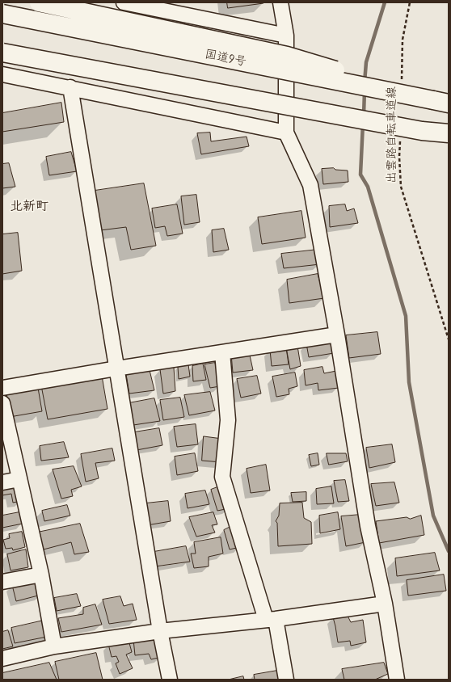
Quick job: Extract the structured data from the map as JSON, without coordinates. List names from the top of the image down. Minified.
{"streets":{"highway":["国道9号"],"path":["出雲路自転車道線"]},"districts":["北新町"]}
